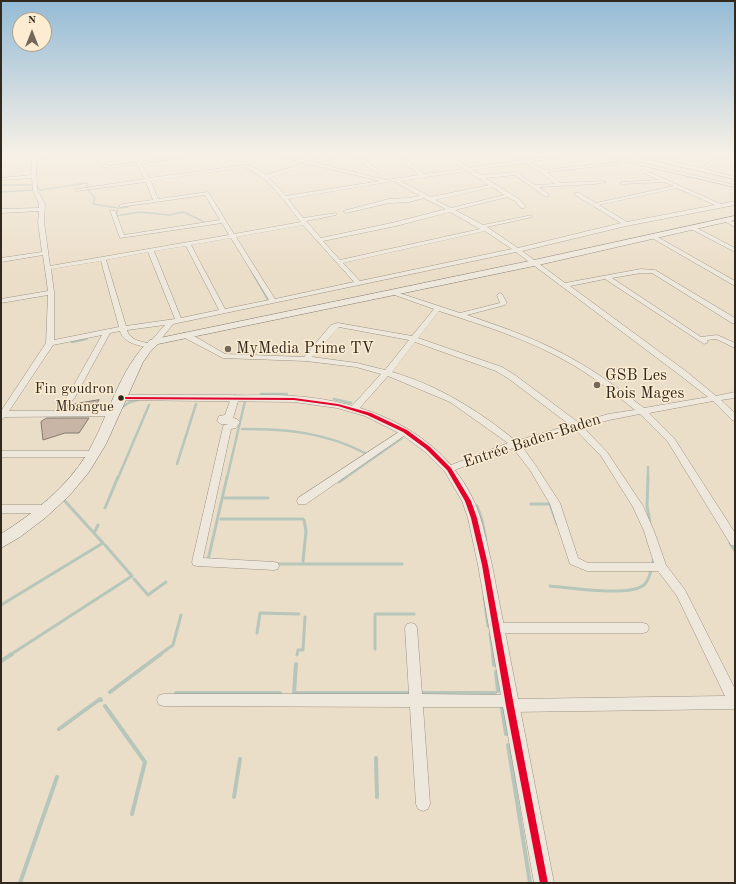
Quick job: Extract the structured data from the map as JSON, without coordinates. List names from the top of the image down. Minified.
{"streets":{"street":["Entrée Baden-Baden"]},"places":["MyMedia Prime TV","GSB Les Rois Mages","Fin goudron Mbangue"],"north":"top"}
